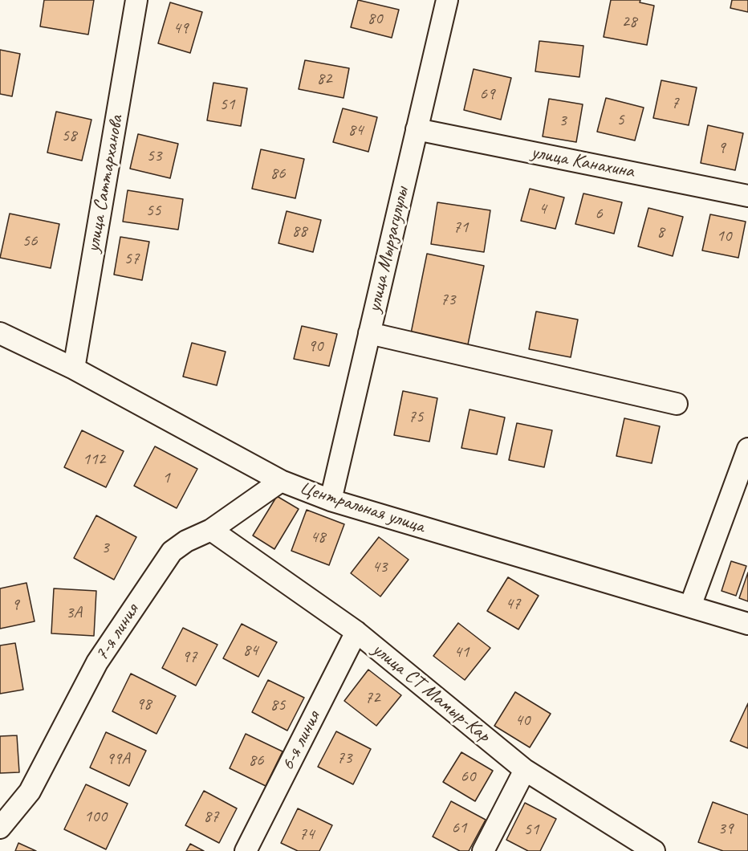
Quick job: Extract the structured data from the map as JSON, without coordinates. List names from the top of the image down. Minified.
{"streets":{"street":["улица Канахина","улица Саттарханова","улица Мырзагулулы","Центральная улица","7-я линия","улица СТ Мамыр-Кар","6-я линия"]},"crossings":[["улица Канахина","улица Мырзагулулы"],["улица Саттарханова","Центральная улица"],["улица Мырзагулулы","Центральная улица"],["Центральная улица","7-я линия"],["7-я линия","улица СТ Мамыр-Кар"],["улица СТ Мамыр-Кар","6-я линия"]],"house_numbers":["80","28","49","82","69","7","51","5","3","84","58","9","53","86","4","55","6","71","88","8","10","56","57","73","90","75","112","1","48","3","43","47","9","3А","84","41","97","72","98","85","40","73","99А","86","60","100","87","61","39","51","74"]}
